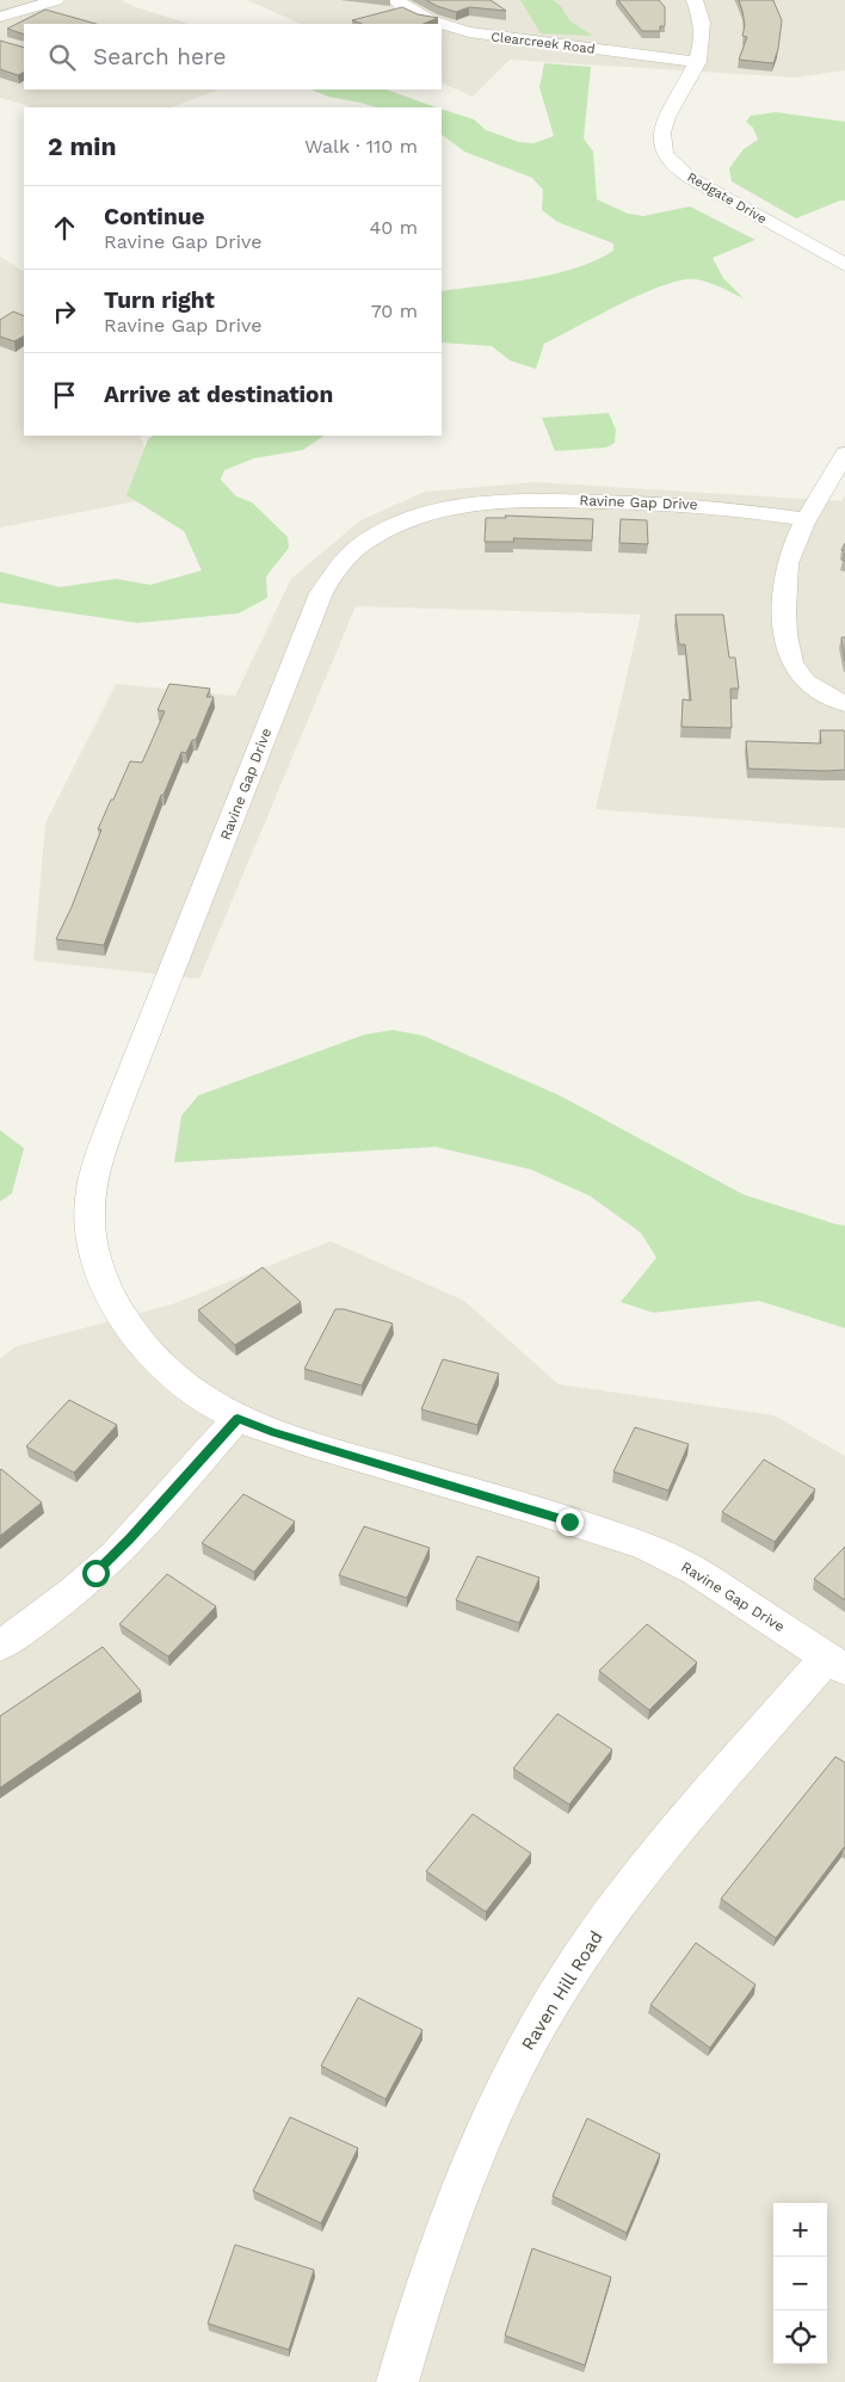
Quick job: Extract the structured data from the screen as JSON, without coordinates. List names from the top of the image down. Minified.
{"streets":{"street":["Clearcreek Road","Redgate Drive","Ravine Gap Drive","Raven Hill Road"]},"crossings":[["Clearcreek Road","Redgate Drive"],["Ravine Gap Drive","Raven Hill Road"]],"page":{"search":"Search here","heading":["2 min","Walk · 110 m"],"list":[["Continue","Ravine Gap Drive","40 m"],["Turn right","Ravine Gap Drive","70 m"],"Arrive at destination"],"map_buttons":["+","−"]}}
